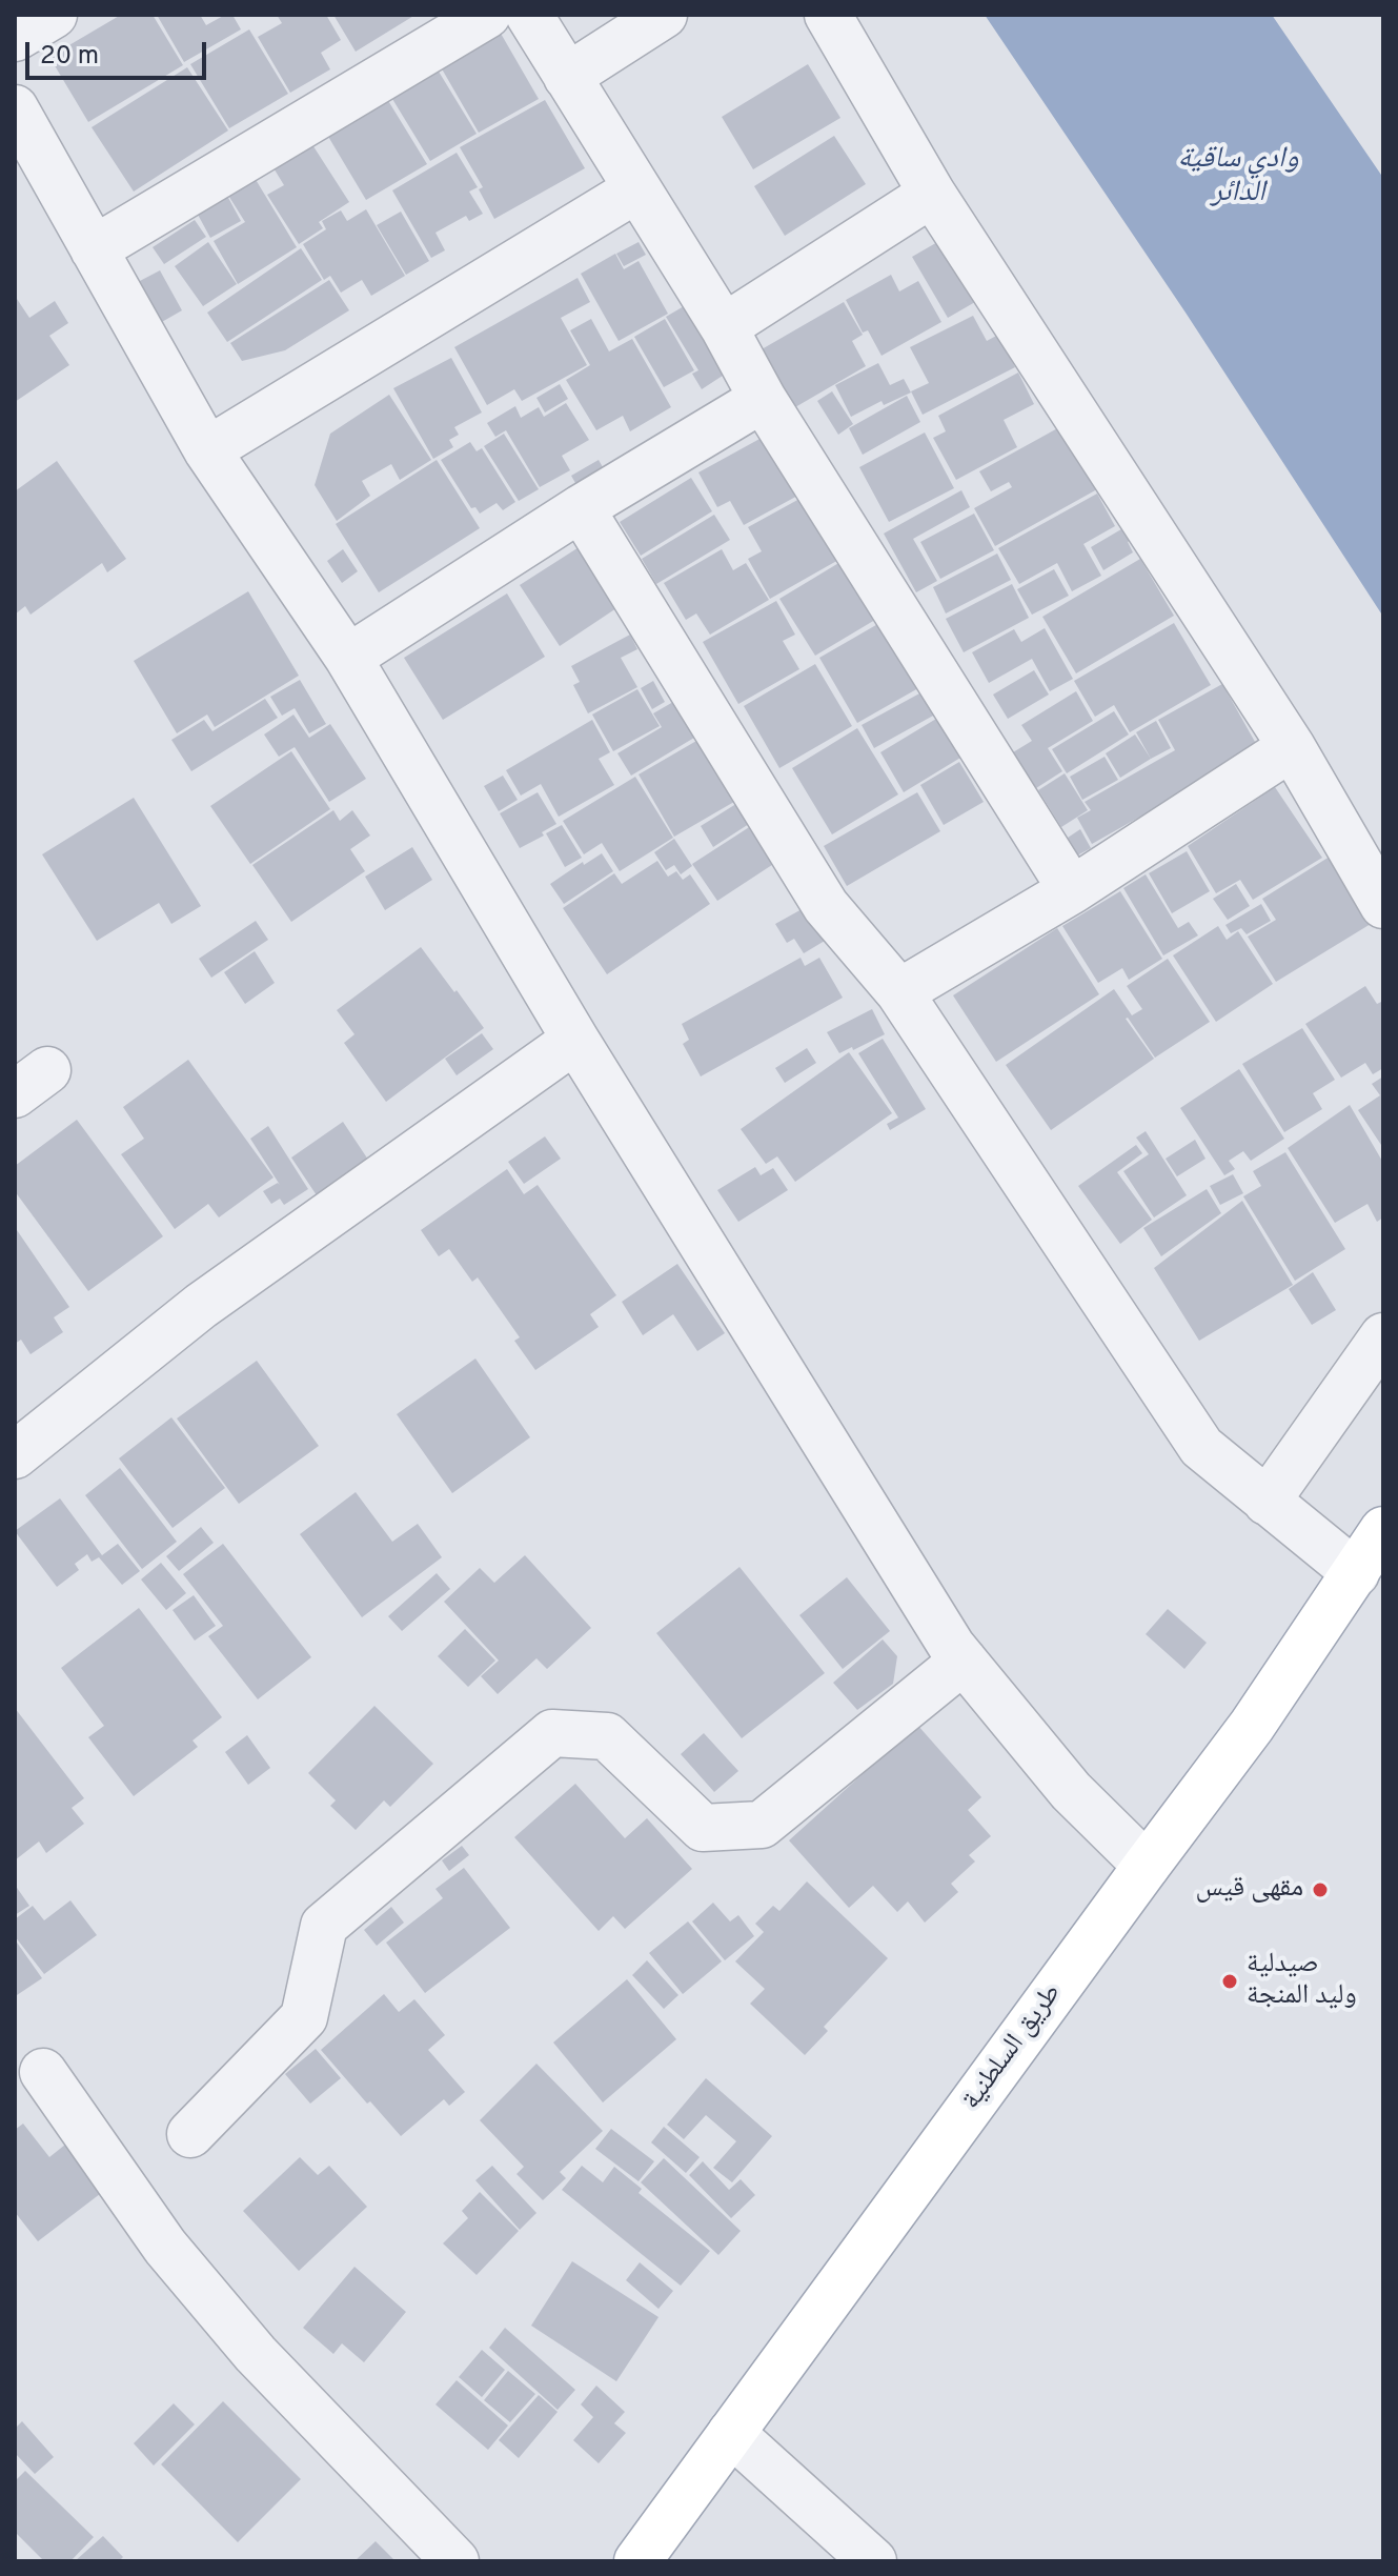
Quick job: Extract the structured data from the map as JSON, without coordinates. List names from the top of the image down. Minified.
{"streets":{"main road":["طريق السلطنية"]},"water":["وادي ساقية الدائر"],"places":["مقهى قيس","صيدلية وليد المنجة"],"scale_bar":"20 m"}
